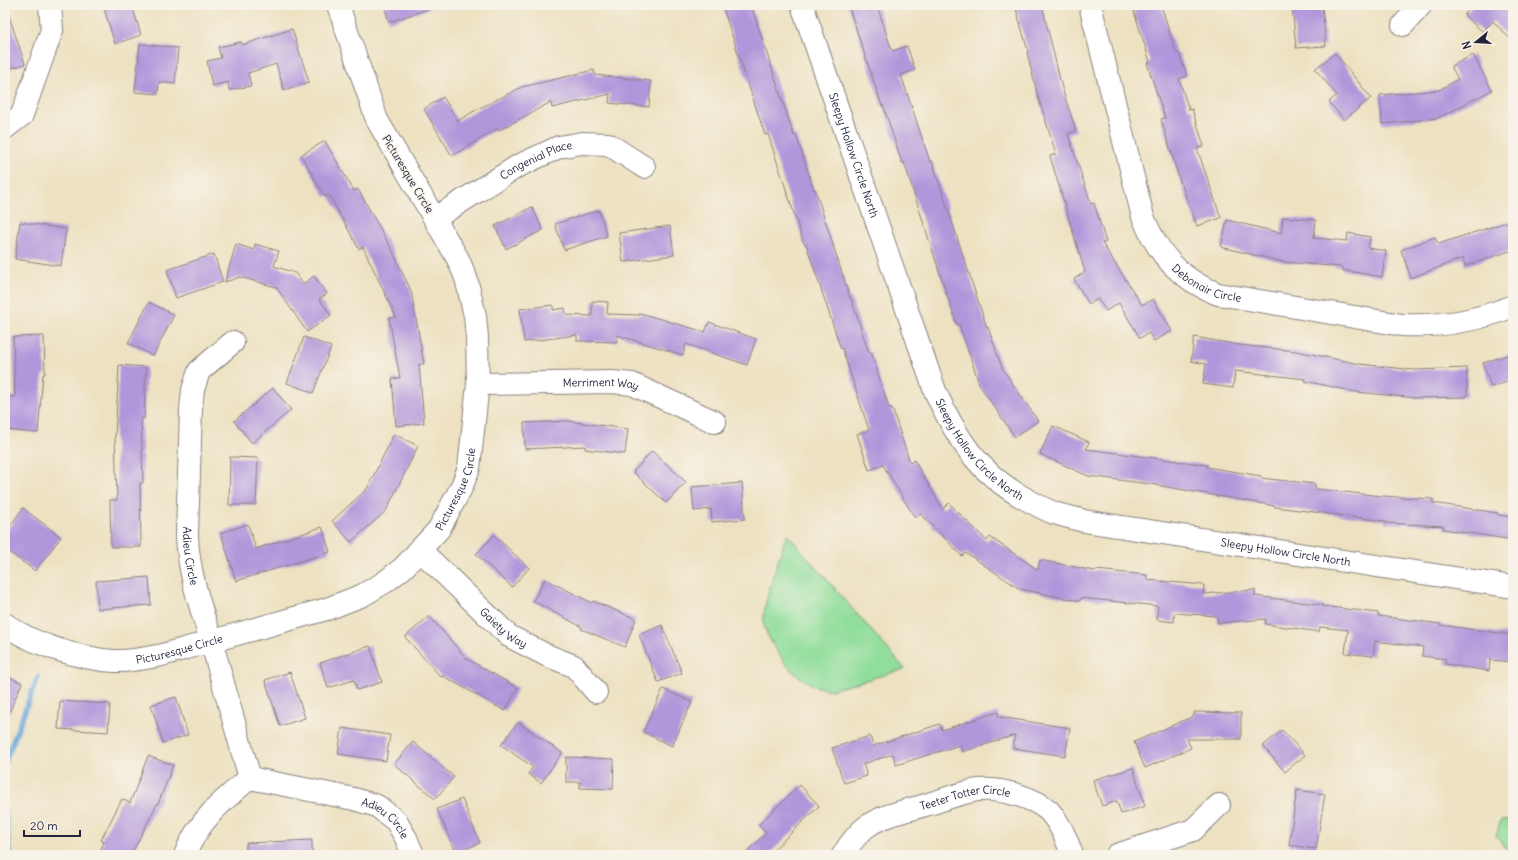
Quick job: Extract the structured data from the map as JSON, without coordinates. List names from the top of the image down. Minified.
{"streets":{"street":["Sleepy Hollow Circle North","Congenial Place","Picturesque Circle","Debonair Circle","Merriment Way","Adieu Circle","Gaiety Way","Teeter Totter Circle"]},"crossings":[["Congenial Place","Picturesque Circle"],["Picturesque Circle","Merriment Way"],["Picturesque Circle","Adieu Circle"],["Picturesque Circle","Gaiety Way"]],"scale_bar":"20 m","north":"left"}
